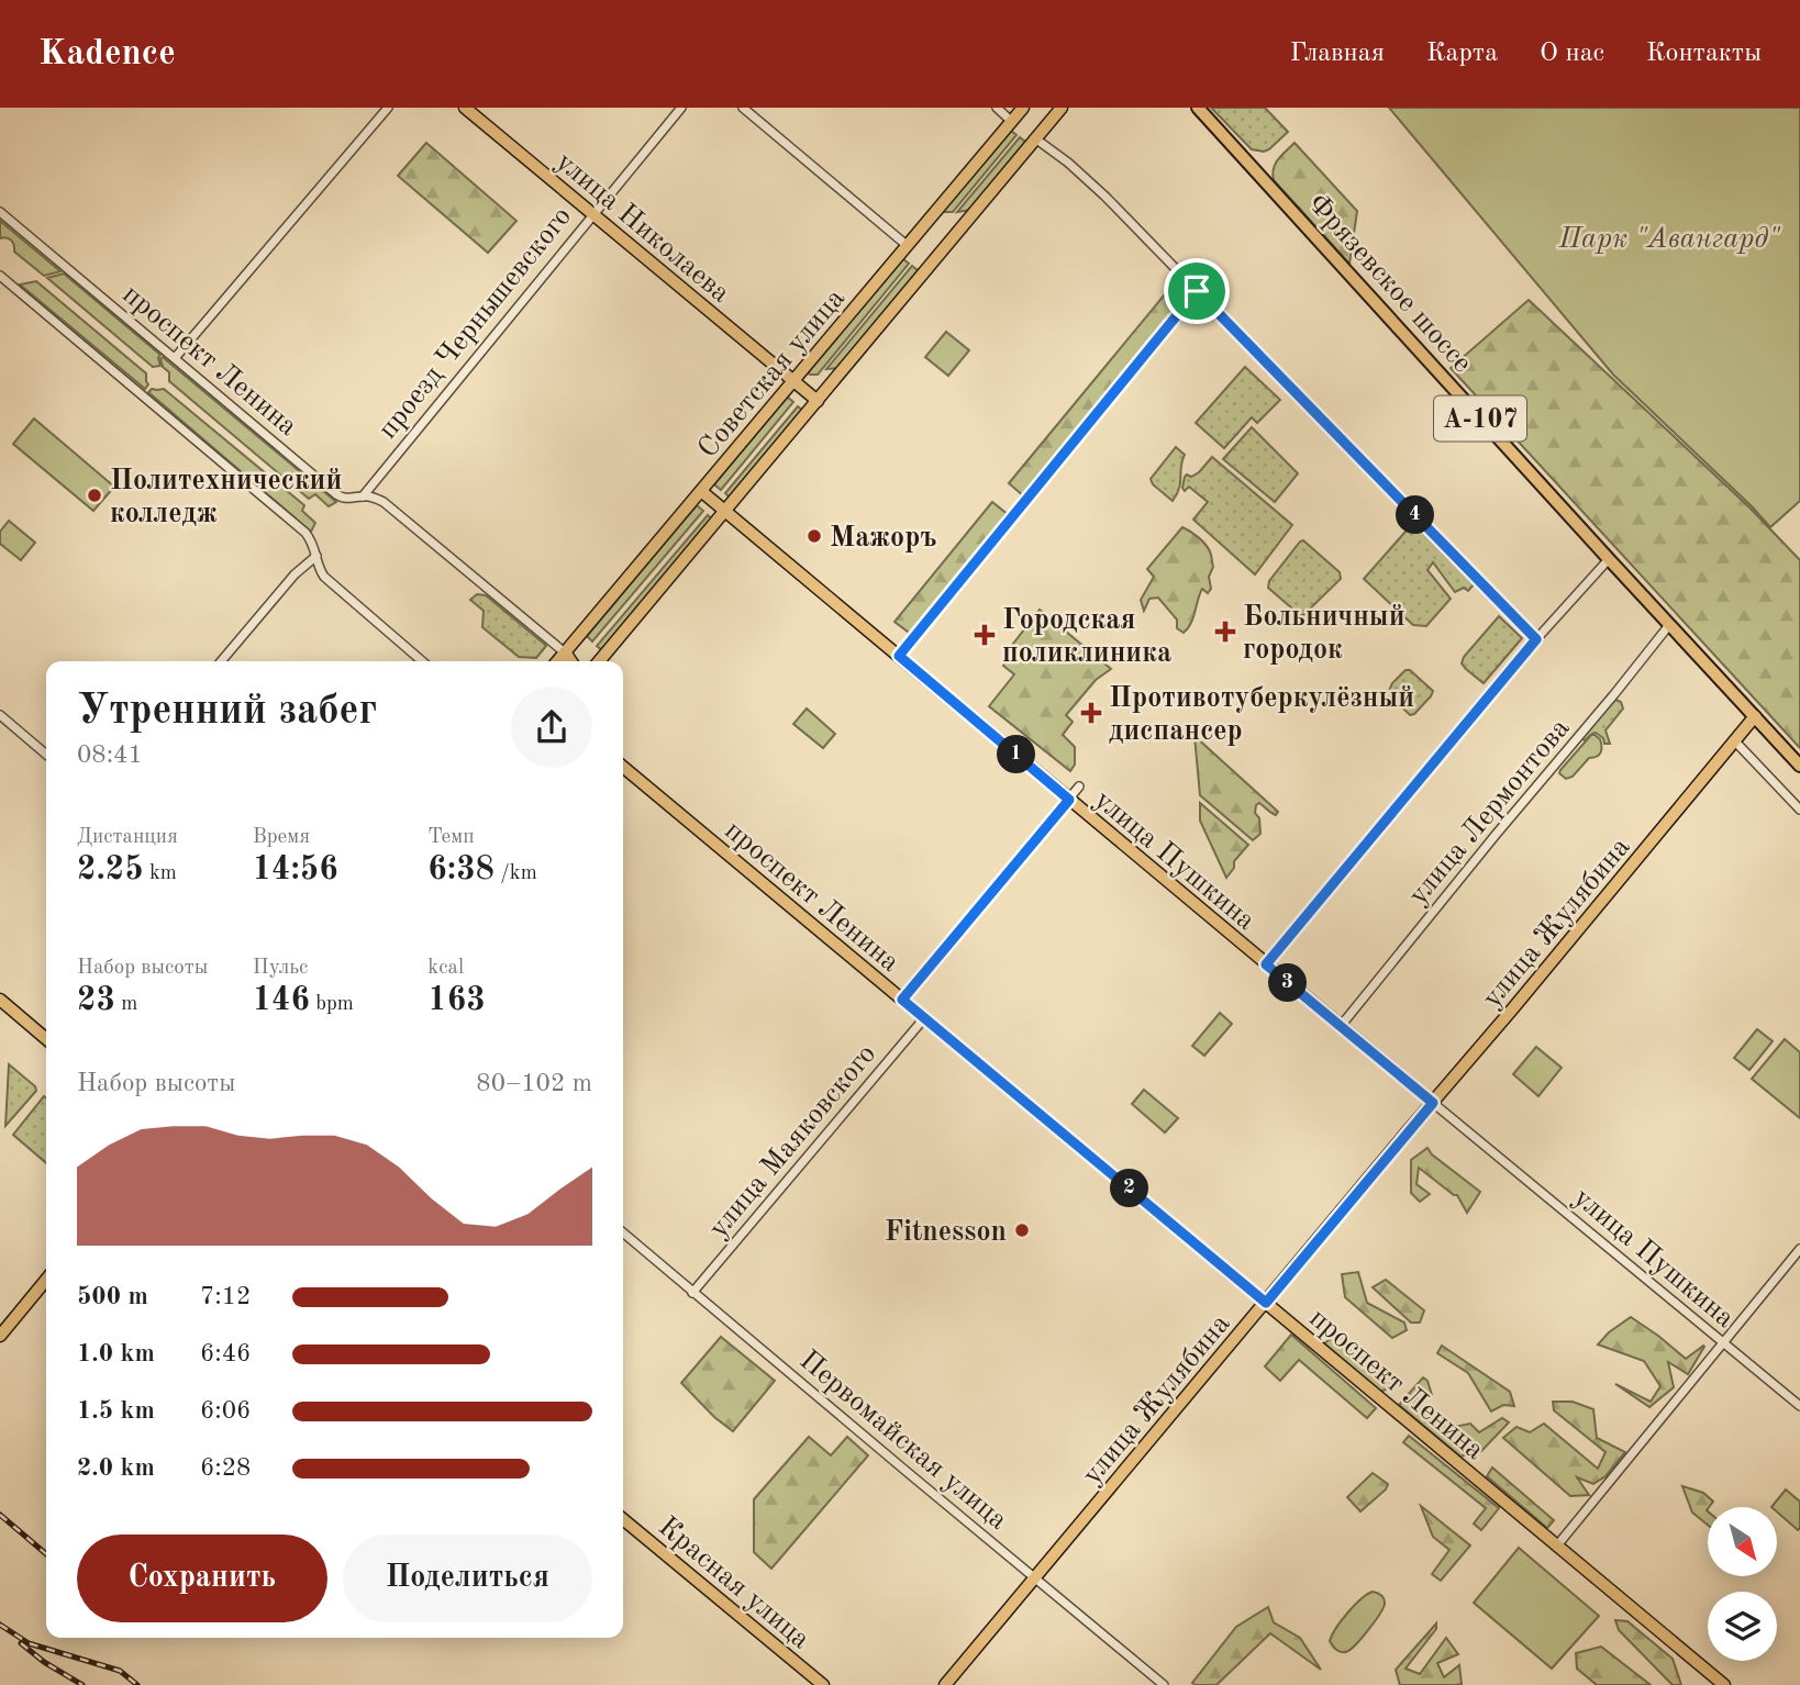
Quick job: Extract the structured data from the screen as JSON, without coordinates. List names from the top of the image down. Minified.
{"streets":{"highway":["Фрязевское шоссе","А-107"],"main road":["улица Николаева","проспект Ленина","Советская улица","улица Пушкина","улица Жулябина","Красная улица"],"street":["проезд Чернышевского","улица Лермонтова","улица Маяковского","Первомайская улица"]},"crossings":[["улица Николаева","проезд Чернышевского"],["улица Николаева","Советская улица"],["Фрязевское шоссе","А-107"],["проезд Чернышевского","проспект Ленина"],["проспект Ленина","Советская улица"],["проспект Ленина","улица Жулябина"],["проспект Ленина","улица Маяковского"],["Советская улица","улица Пушкина"],["А-107","улица Лермонтова"],["А-107","улица Жулябина"],["улица Лермонтова","улица Пушкина"],["улица Пушкина","улица Жулябина"],["улица Жулябина","Первомайская улица"],["улица Маяковского","Первомайская улица"]],"parks":["Парк \"Авангард\""],"places":{"other":["Политехнический колледж","Мажоръ","Fitnesson"],"health":["Больничный городок","Городская поликлиника","Противотуберкулёзный диспансер"]},"north":"bottom right","page":{"header":"Kadence","nav":["Главная","Карта","О нас","Контакты"],"pins":["4","1","3","2"],"heading":["Утренний забег","08:41"],"stats":[["Дистанция","2.25 km"],["Время","14:56"],["Темп","6:38 /km"],["Набор высоты","23 m"],["Пульс","146 bpm"],["kcal","163"]],"chart":["Набор высоты","80–102 m"],"list":[{"name":"500 m","note":"7:12"},{"name":"1.0 km","note":"6:46"},{"name":"1.5 km","note":"6:06"},{"name":"2.0 km","note":"6:28"}],"buttons":["Сохранить","Поделиться"]}}
